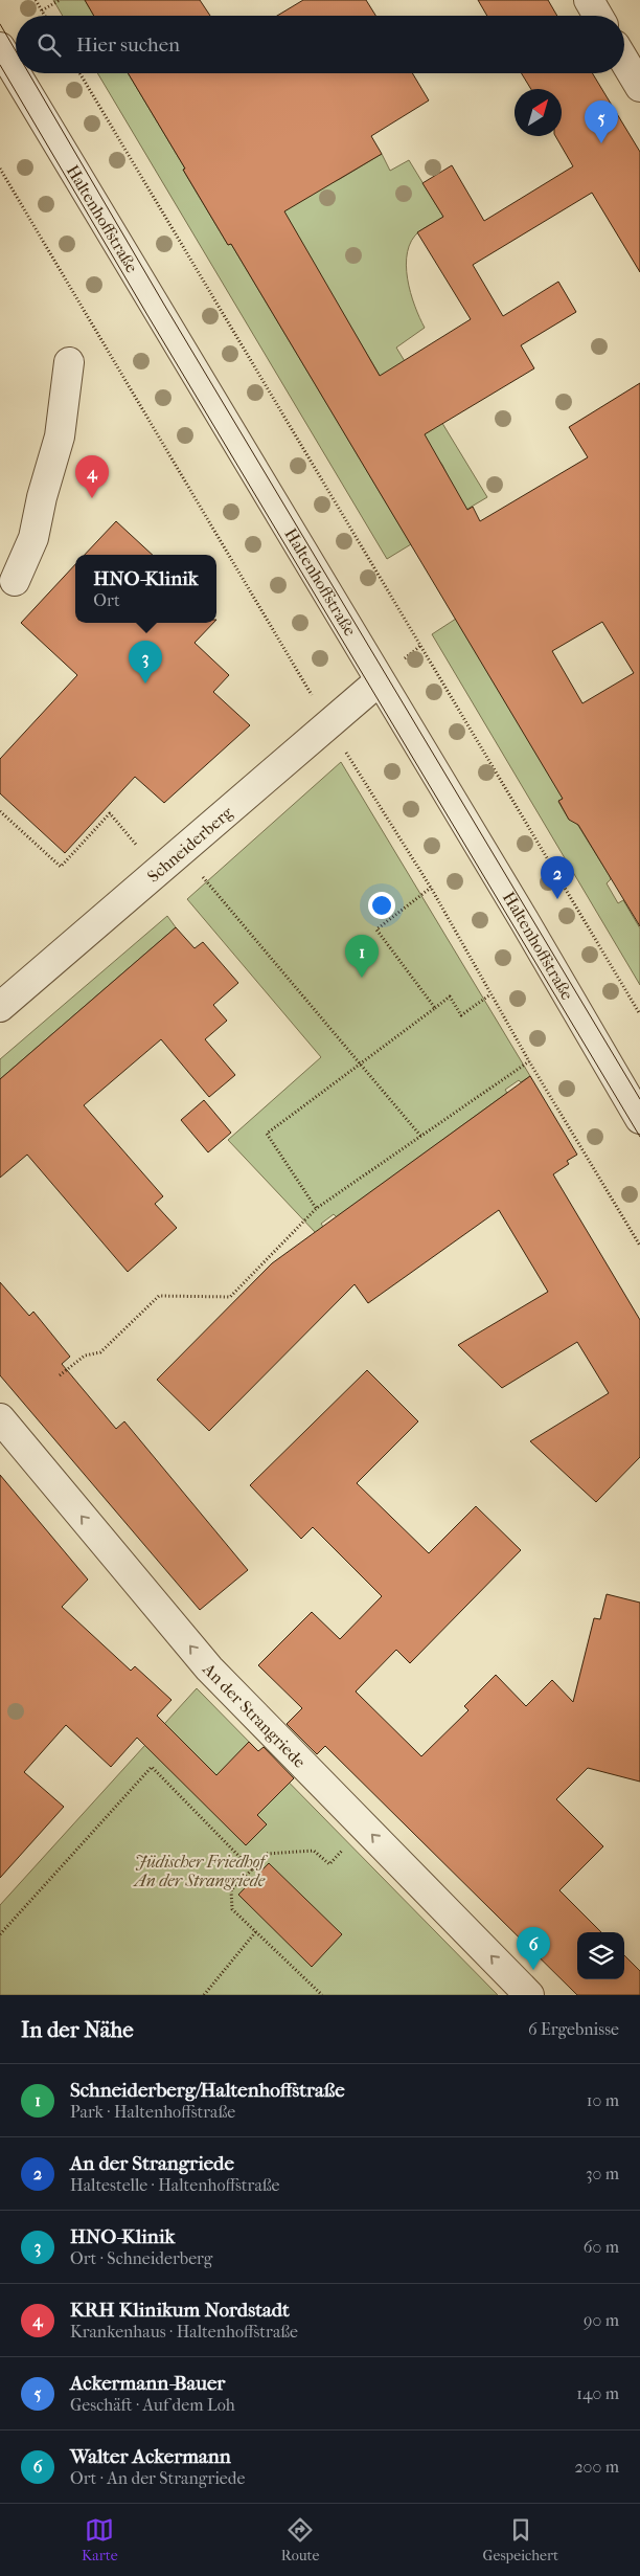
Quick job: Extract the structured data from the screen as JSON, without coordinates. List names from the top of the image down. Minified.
{"streets":{"street":["Haltenhoffstraße","Schneiderberg","An der Strangriede"]},"crossings":[["Haltenhoffstraße","Schneiderberg"]],"one_way":["An der Strangriede"],"parks":["Jüdischer Friedhof An der Strangriede"],"north":"top right","page":{"search":"Hier suchen","pins":["5","4","3","2","1","6"],"popup":["HNO-Klinik","Ort"],"heading":["In der Nähe","6 Ergebnisse"],"list":[{"mark":"1","name":"Schneiderberg/Haltenhoffstraße","note":"Park · Haltenhoffstraße","value":"10 m"},{"mark":"2","name":"An der Strangriede","note":"Haltestelle · Haltenhoffstraße","value":"30 m"},{"mark":"3","name":"HNO-Klinik","note":"Ort · Schneiderberg","value":"60 m"},{"mark":"4","name":"KRH Klinikum Nordstadt","note":"Krankenhaus · Haltenhoffstraße","value":"90 m"},{"mark":"5","name":"Ackermann-Bauer","note":"Geschäft · Auf dem Loh","value":"140 m"},{"mark":"6","name":"Walter Ackermann","note":"Ort · An der Strangriede","value":"200 m"}],"nav":["Karte","Route","Gespeichert"]}}
